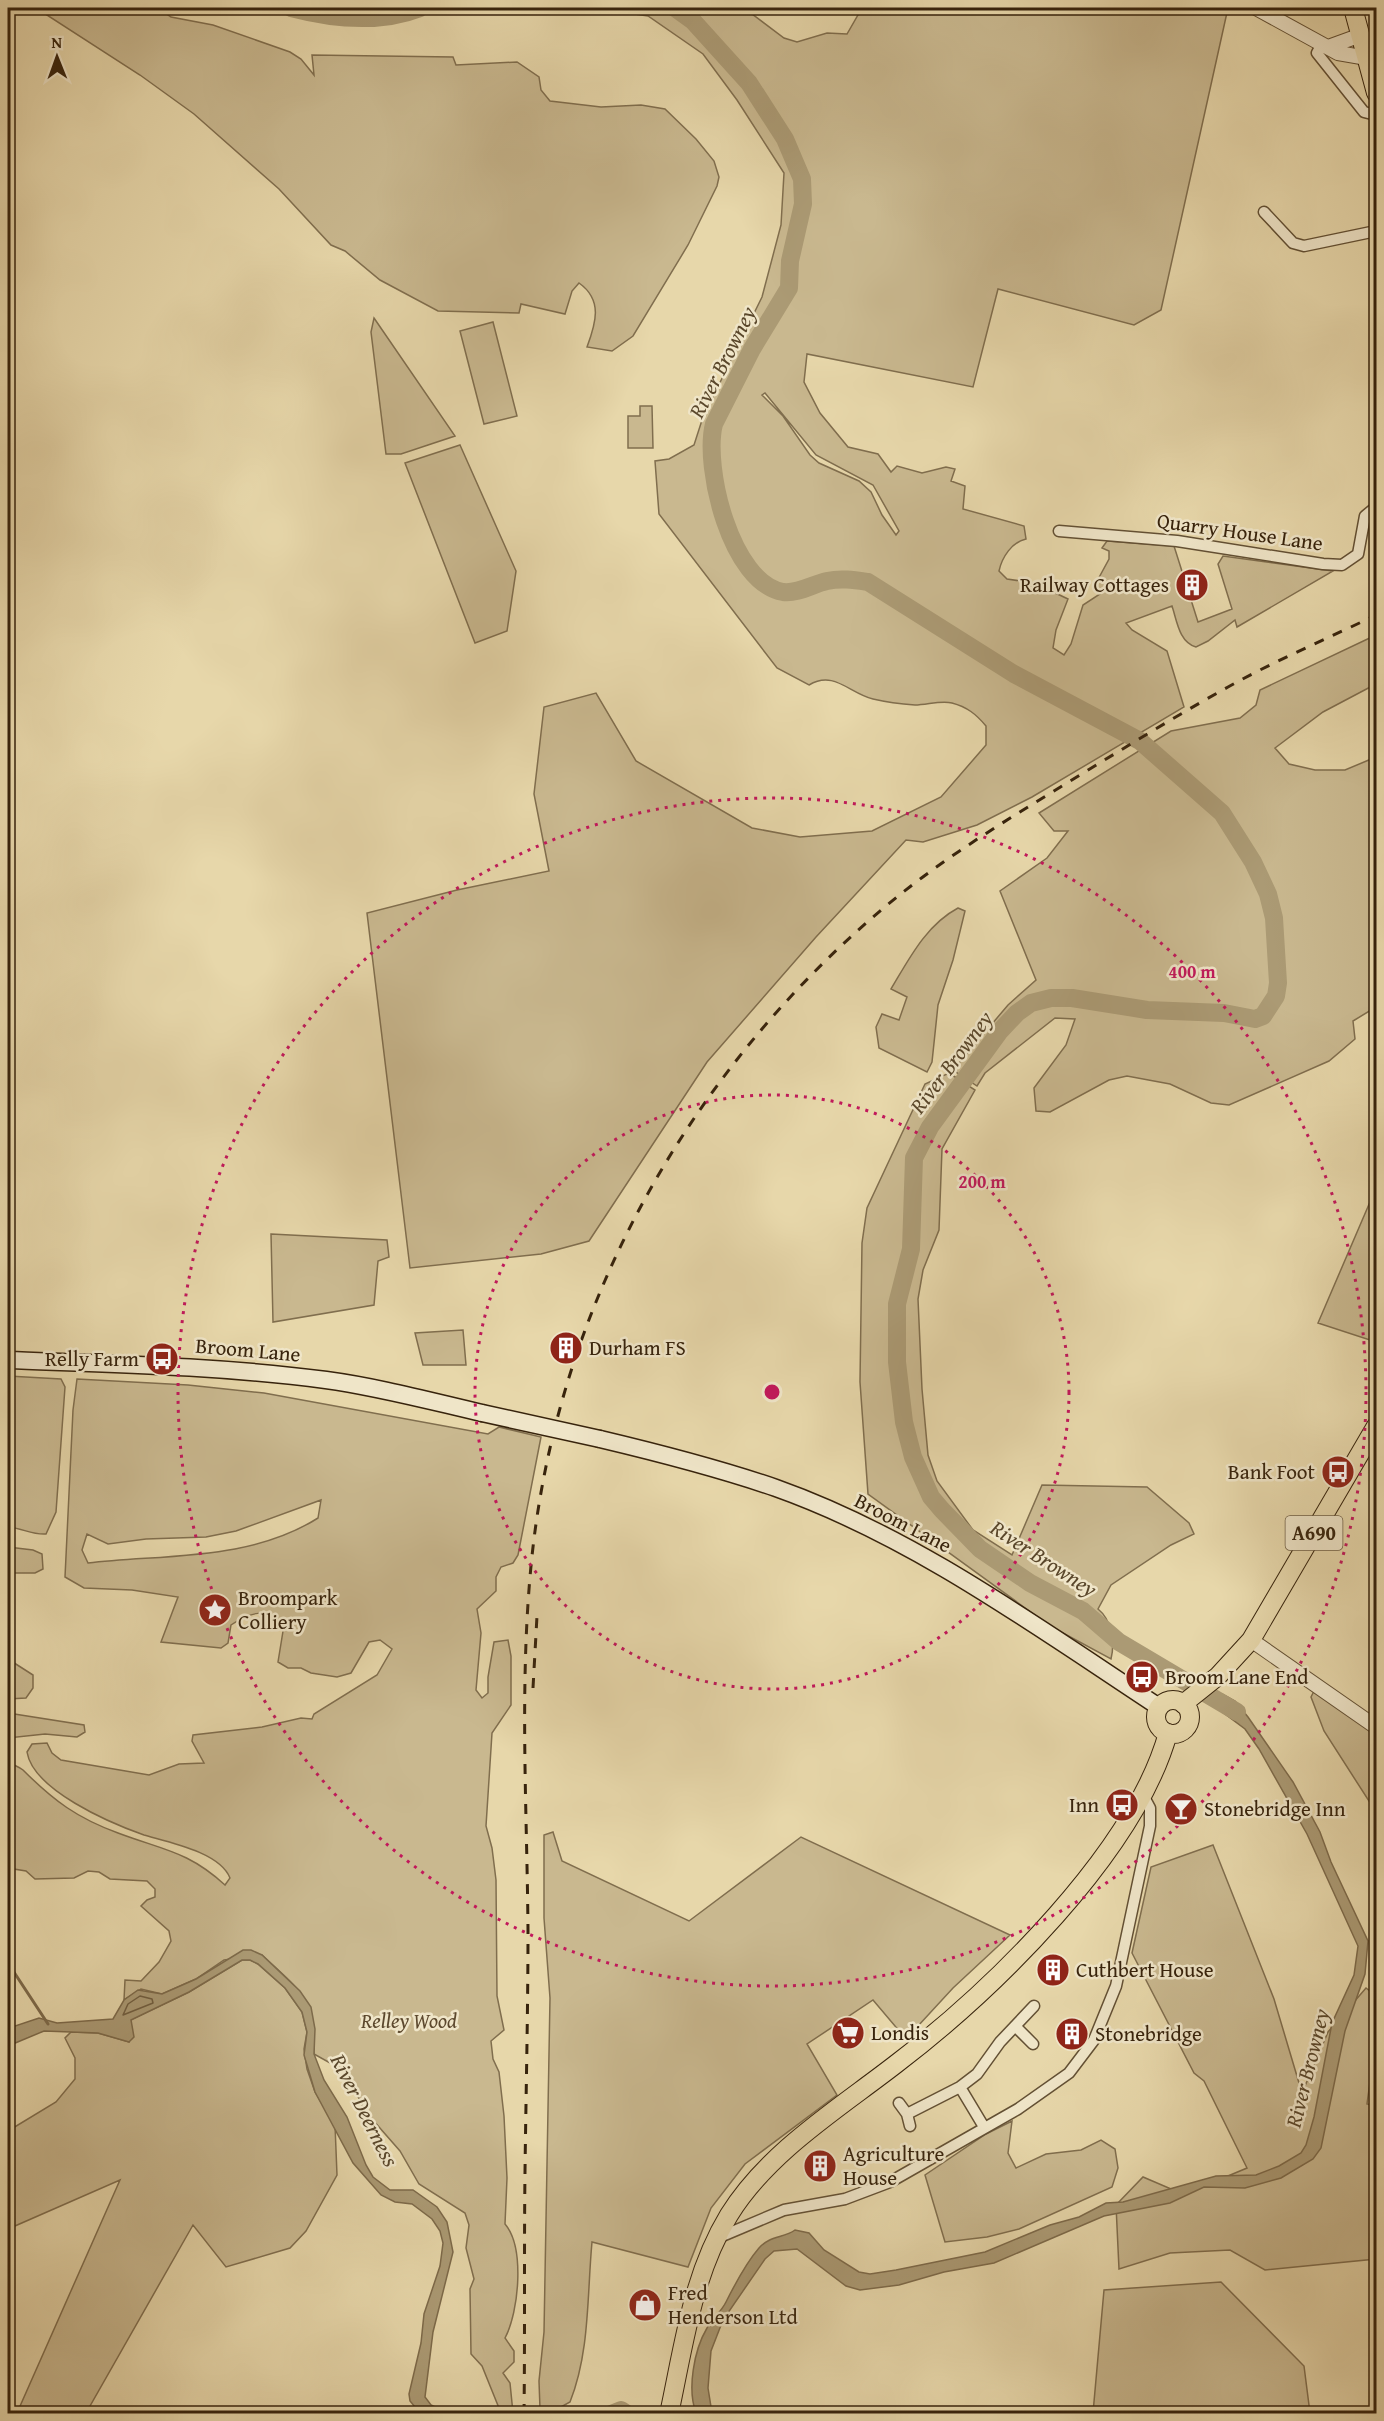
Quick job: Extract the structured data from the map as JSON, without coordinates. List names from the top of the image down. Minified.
{"streets":{"main road":["Broom Lane","A690"],"street":["Quarry House Lane"]},"crossings":[["Broom Lane","A690"]],"water":["River Browney","River Deerness"],"parks":["Relley Wood"],"places":{"building":["Railway Cottages","Durham FS","Cuthbert House","Stonebridge","Agriculture House"],"bus stop":["Relly Farm","Bank Foot","Broom Lane End","Inn"],"place":["Broompark Colliery"],"bar":["Stonebridge Inn"],"supermarket":["Londis"],"shop":["Fred Henderson Ltd"]},"north":"top","rings":["400 m","200 m"]}
